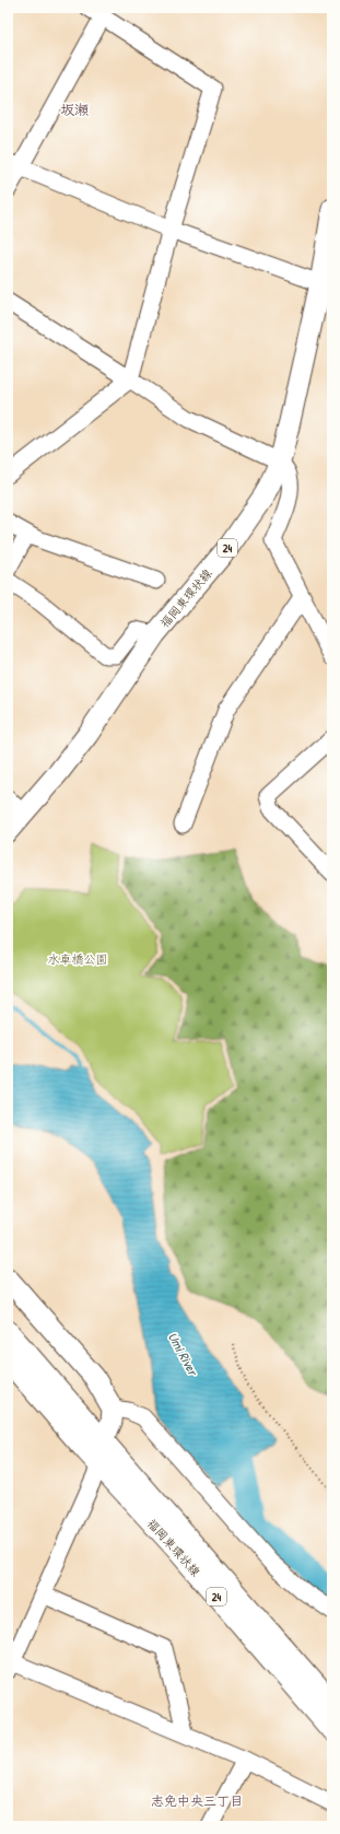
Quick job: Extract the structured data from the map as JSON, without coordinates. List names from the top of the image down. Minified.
{"streets":{"main road":["24","福岡東環状線"]},"districts":["坂瀬","志免中央三丁目"],"water":["Umi River"],"parks":["水車橋公園"]}
